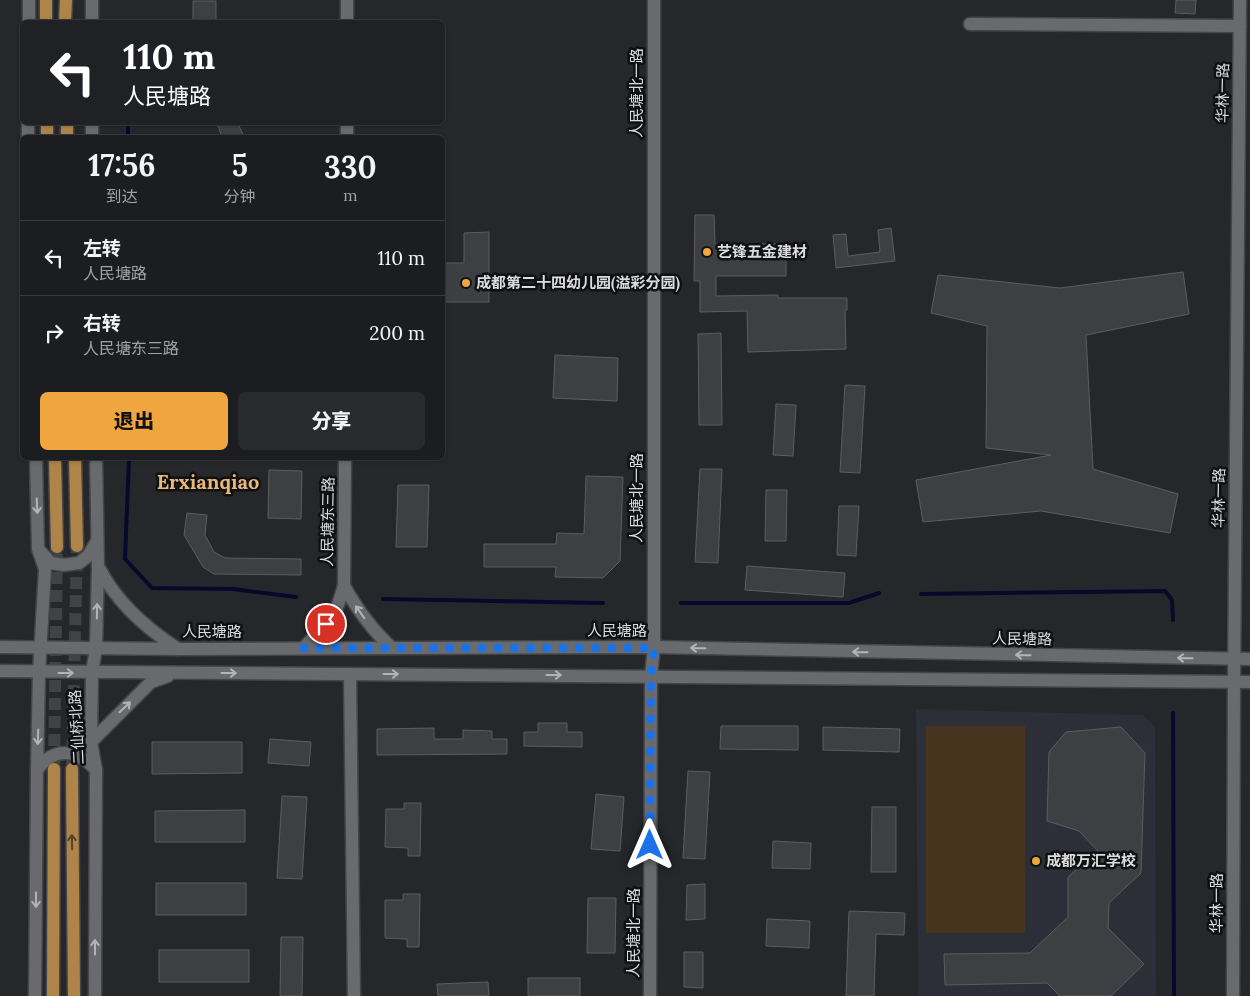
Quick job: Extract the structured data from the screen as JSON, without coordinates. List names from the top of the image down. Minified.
{"streets":{"main road":["人民塘北一路","华林一路","人民塘东三路","人民塘路","二仙桥北路"]},"crossings":[["人民塘北一路","人民塘路"],["华林一路","人民塘路"],["人民塘东三路","人民塘路"],["人民塘路","二仙桥北路"]],"districts":["Erxianqiao"],"places":["艺锋五金建材","成都第二十四幼儿园(溢彩分园)","成都万汇学校"],"page":{"turn":["110 m","人民塘路"],"eta":["17:56","到达","5","分钟","330","m"],"list":[{"name":"左转","note":"人民塘路","value":"110 m"},{"name":"右转","note":"人民塘东三路","value":"200 m"}],"buttons":["退出","分享"]}}
